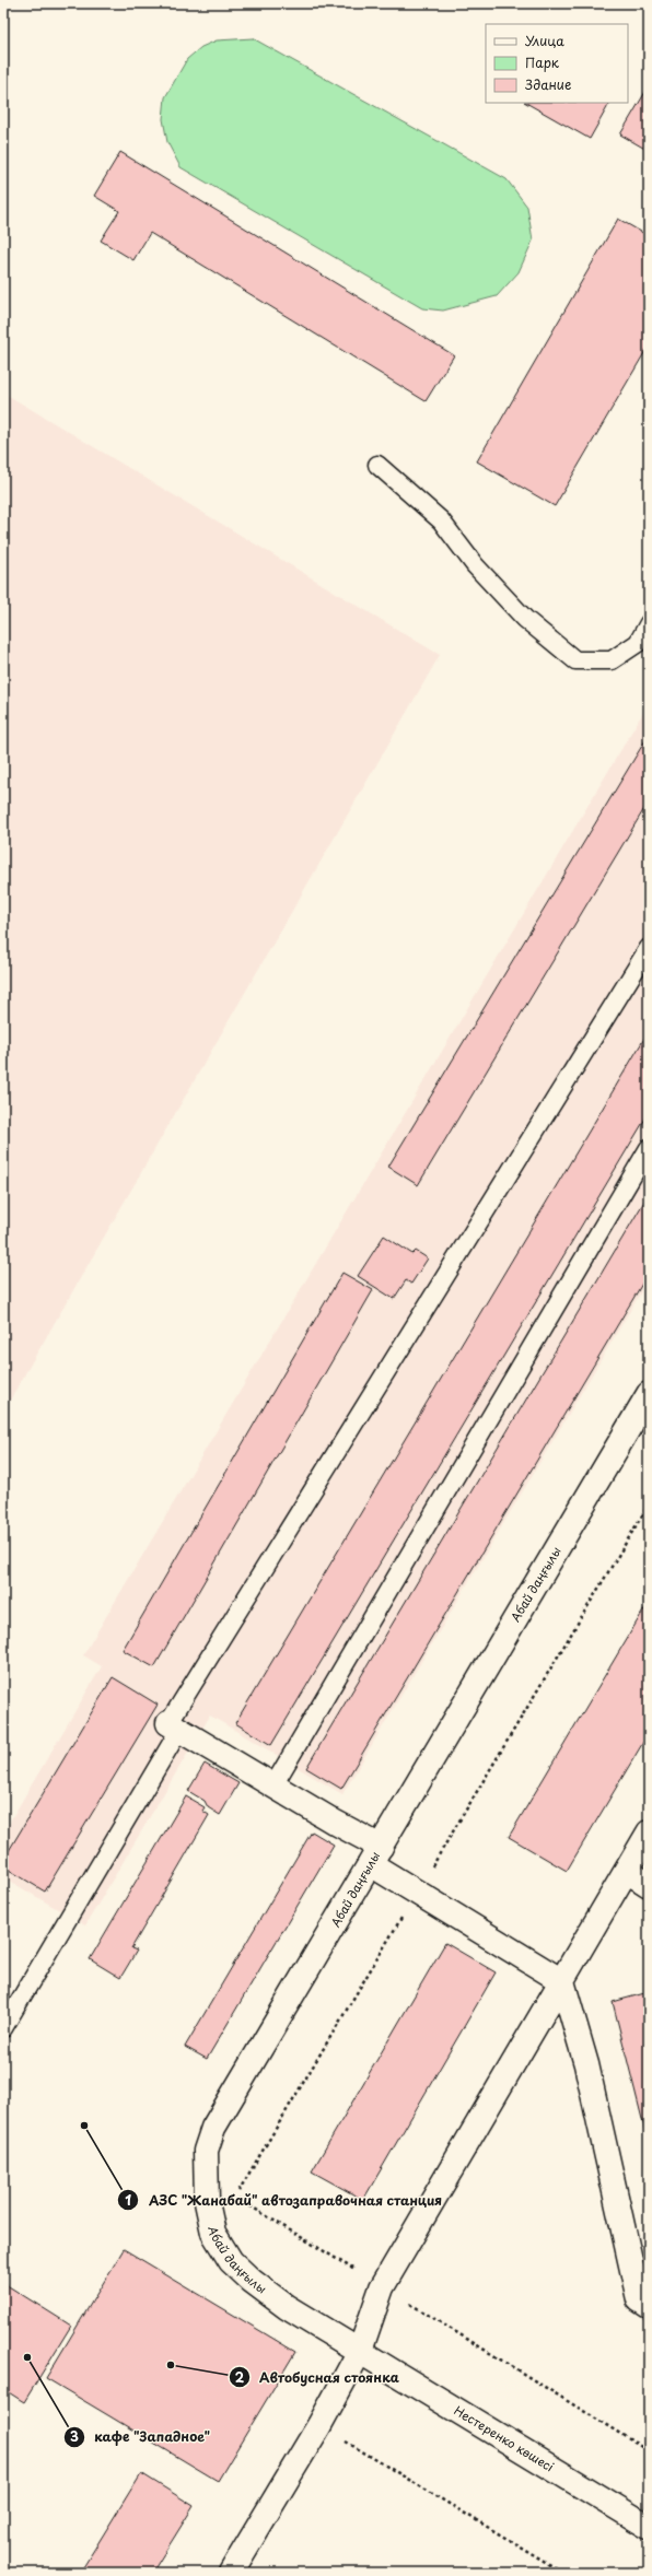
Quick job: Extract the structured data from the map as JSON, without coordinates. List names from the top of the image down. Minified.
{"streets":{"street":["Абай даңғылы","Нестеренко көшесі"]},"crossings":[["Абай даңғылы","Нестеренко көшесі"]],"places":["АЗС \"Жанабай\" автозаправочная станция","кафе \"Западное\"","Автобусная стоянка"],"legend":["Улица","Парк","Здание"]}
